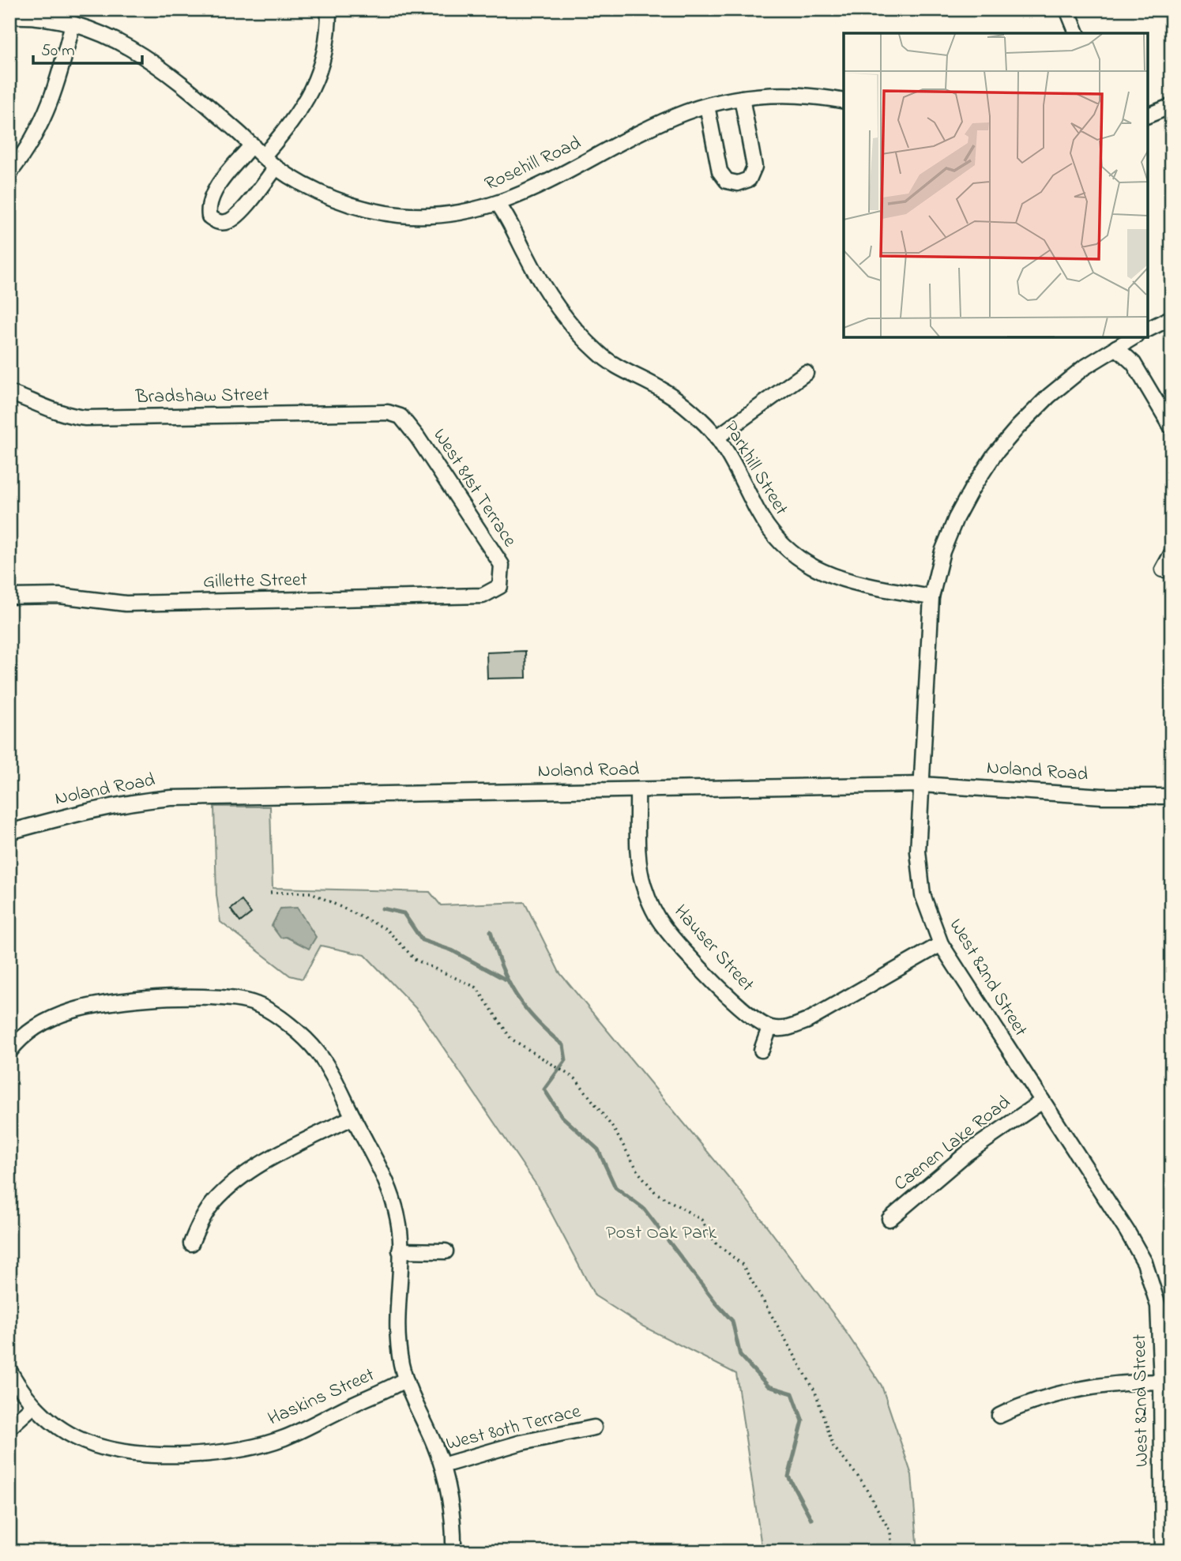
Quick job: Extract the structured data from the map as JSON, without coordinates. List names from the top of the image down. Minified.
{"streets":{"street":["Rosehill Road","Bradshaw Street","Parkhill Street","West 81st Terrace","Gillette Street","Noland Road","Hauser Street","West 82nd Street","Caenen Lake Road","Haskins Street","West 80th Terrace"]},"crossings":[["Rosehill Road","Parkhill Street"],["Bradshaw Street","West 81st Terrace"],["Parkhill Street","West 82nd Street"],["West 81st Terrace","Gillette Street"],["Noland Road","Hauser Street"],["Noland Road","West 82nd Street"],["West 82nd Street","Caenen Lake Road"],["Haskins Street","West 80th Terrace"]],"parks":["Post Oak Park"],"scale_bar":"50 m"}
